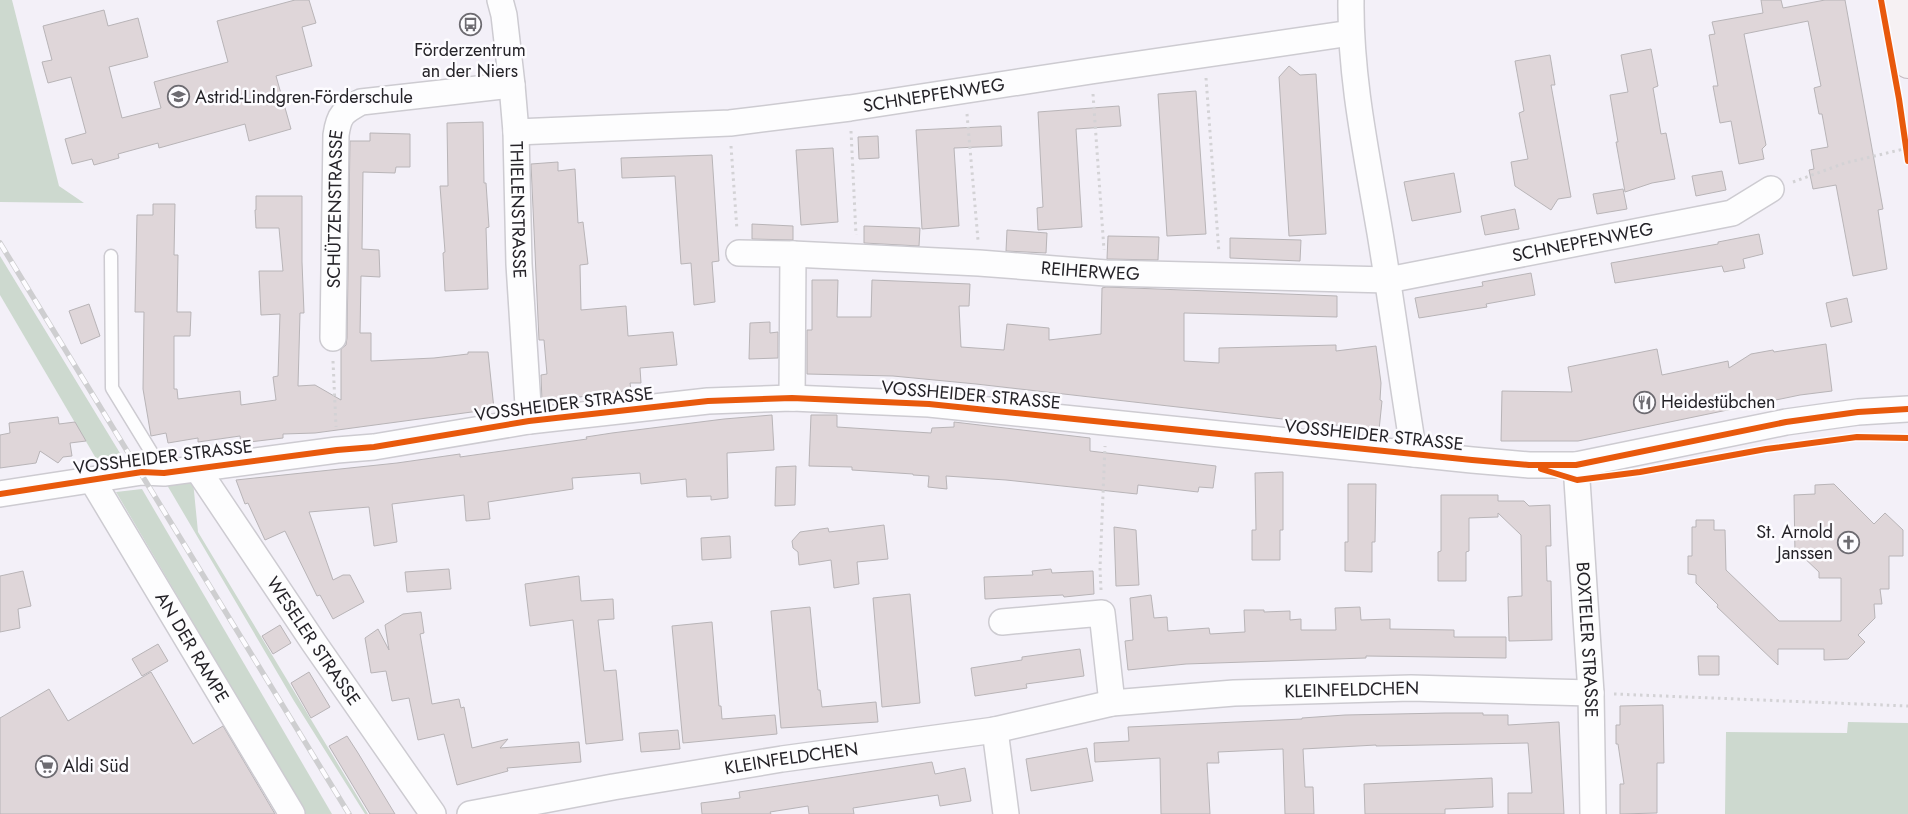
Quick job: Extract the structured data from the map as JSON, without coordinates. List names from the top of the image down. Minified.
{"streets":{"street":["SCHNEPFENWEG","SCHÜTZENSTRASSE","THIELENSTRASSE","REIHERWEG","VOSSHEIDER STRASSE","BOXTELER STRASSE","WESELER STRASSE","AN DER RAMPE","KLEINFELDCHEN"]},"crossings":[["SCHNEPFENWEG","THIELENSTRASSE"],["SCHNEPFENWEG","REIHERWEG"],["SCHÜTZENSTRASSE","THIELENSTRASSE"],["THIELENSTRASSE","VOSSHEIDER STRASSE"],["VOSSHEIDER STRASSE","BOXTELER STRASSE"],["VOSSHEIDER STRASSE","WESELER STRASSE"],["VOSSHEIDER STRASSE","AN DER RAMPE"],["BOXTELER STRASSE","KLEINFELDCHEN"]],"places":{"bus stop":["Förderzentrum an der Niers"],"school or university":["Astrid-Lindgren-Förderschule"],"restaurant":["Heidestübchen"],"church":["St. Arnold Janssen"],"supermarket":["Aldi Süd"]}}
